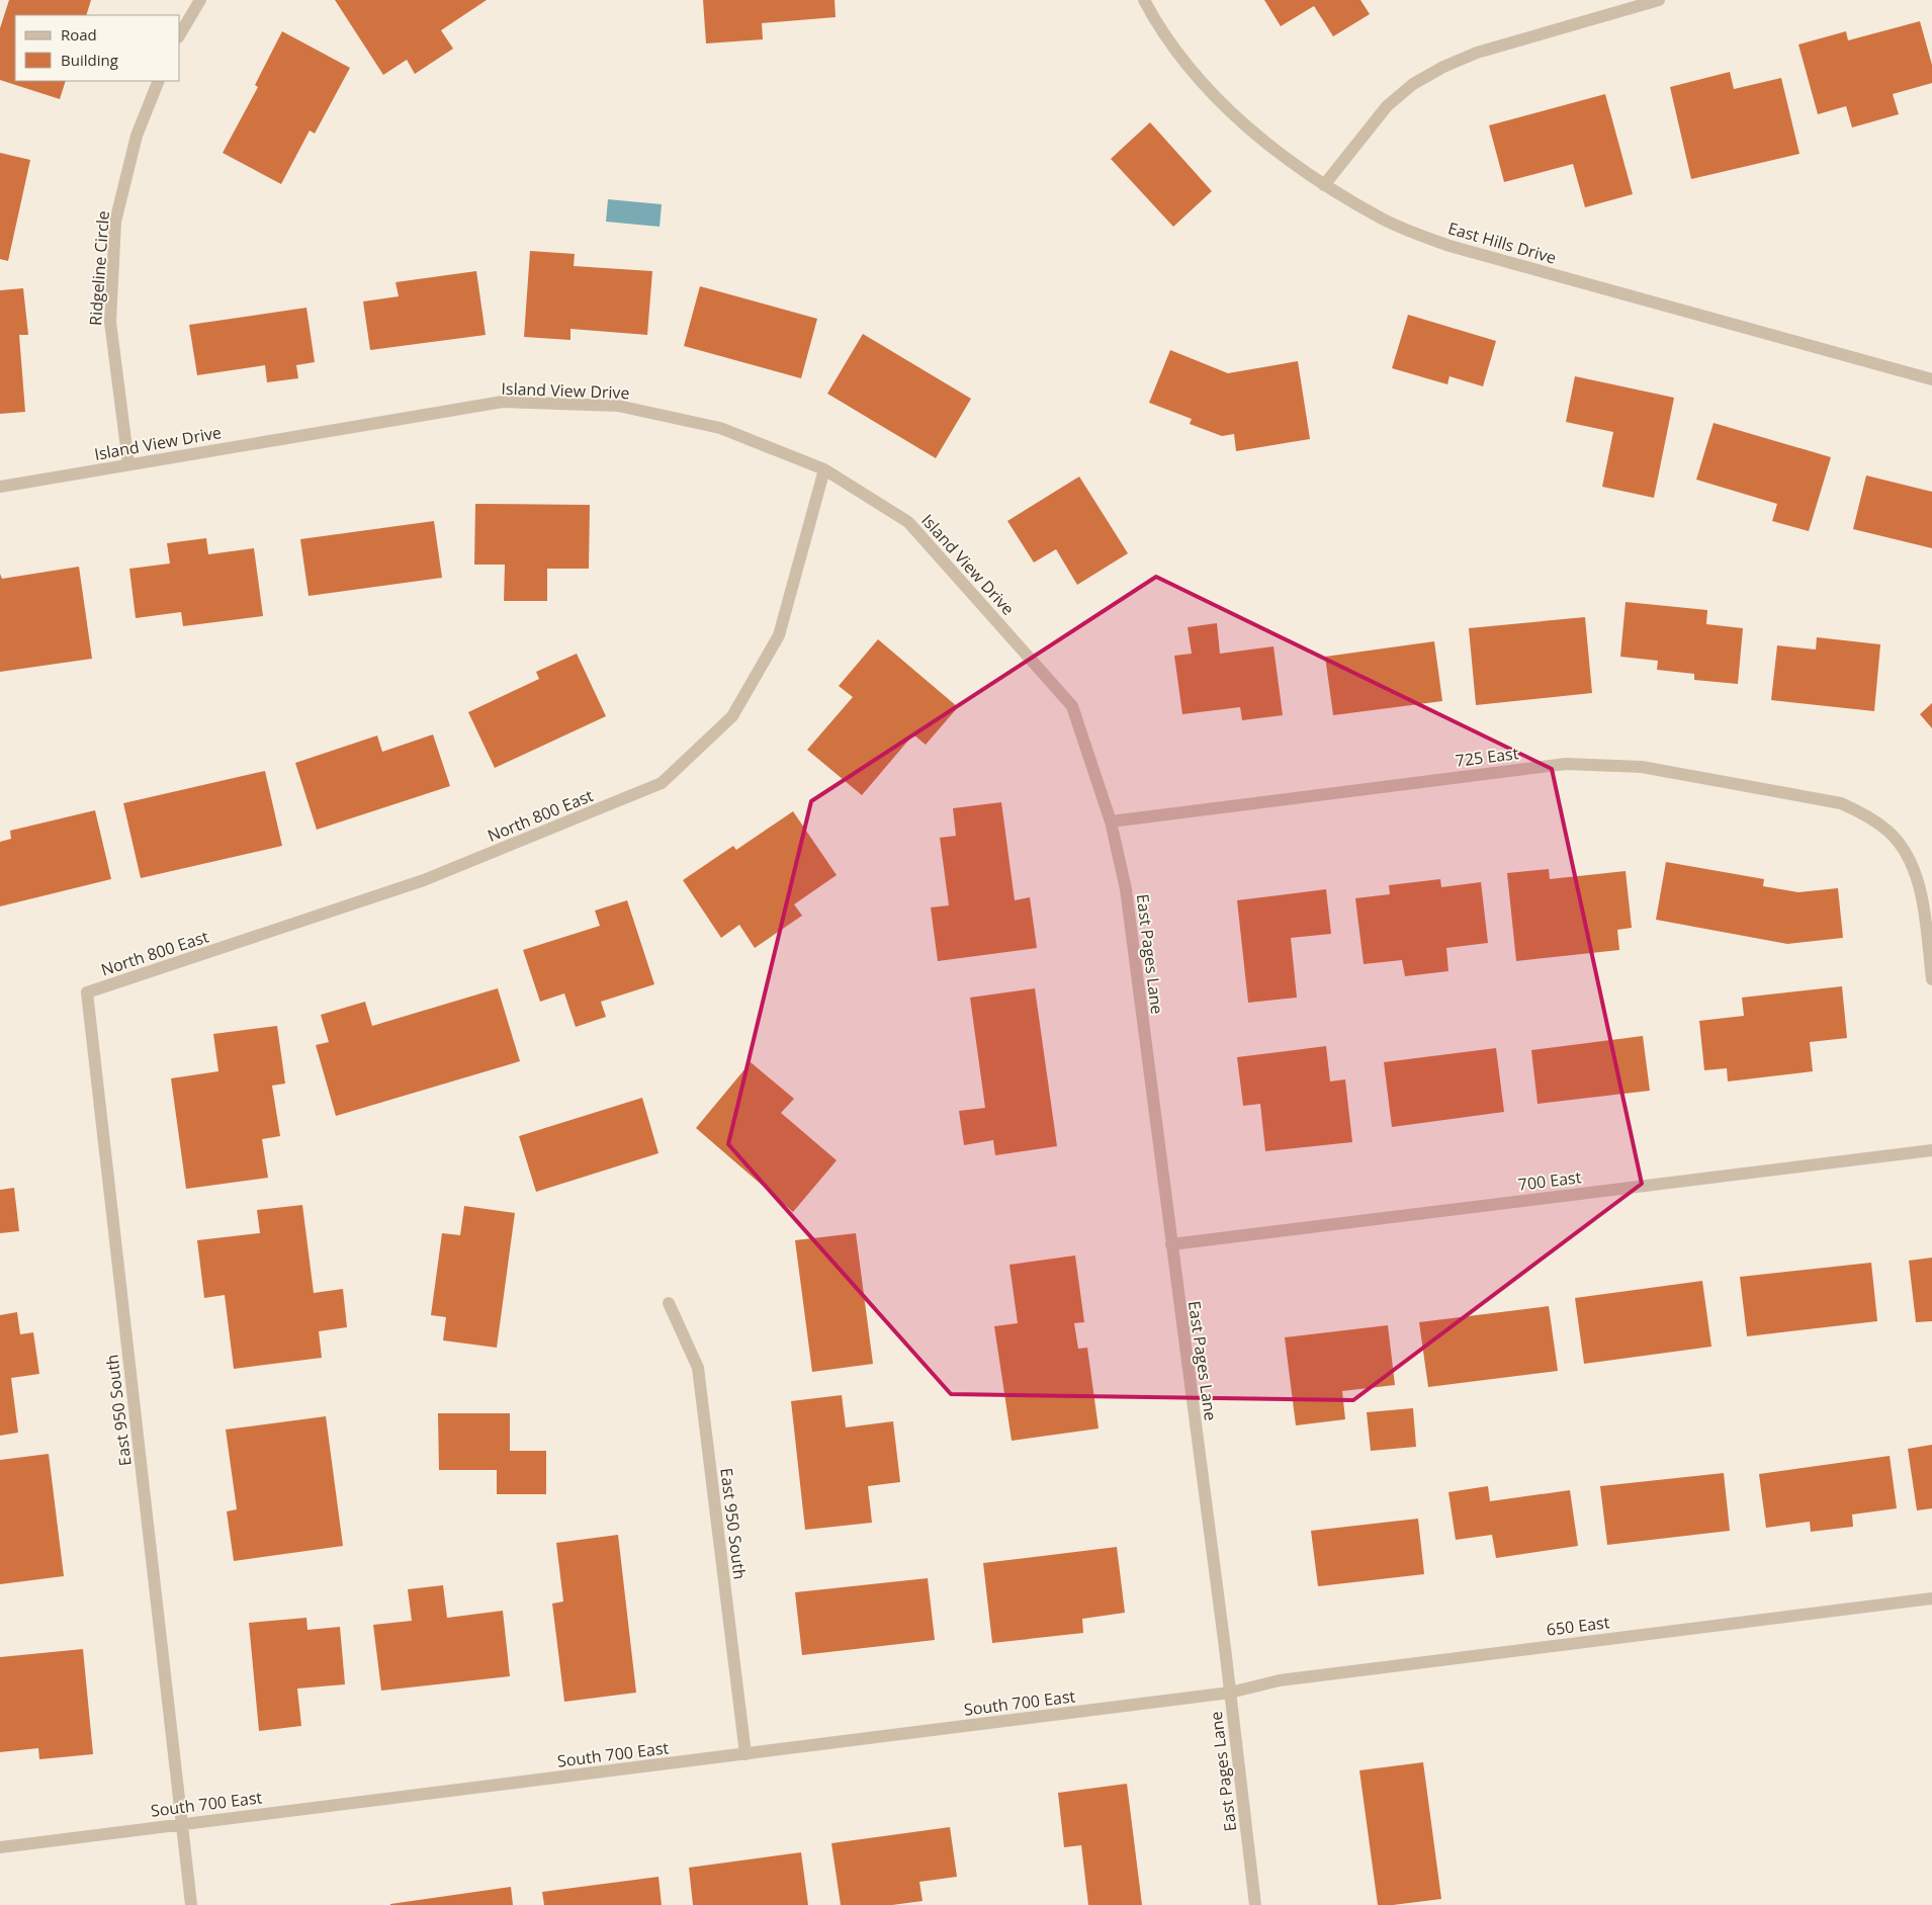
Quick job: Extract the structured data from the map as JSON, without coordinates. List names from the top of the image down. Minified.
{"streets":{"street":["East Hills Drive","Ridgeline Circle","Island View Drive","725 East","North 800 East","East Pages Lane","700 East","East 950 South","650 East","South 700 East"]},"crossings":[["Ridgeline Circle","Island View Drive"],["Island View Drive","725 East"],["Island View Drive","North 800 East"],["Island View Drive","East Pages Lane"],["725 East","East Pages Lane"],["North 800 East","East 950 South"],["East Pages Lane","700 East"],["East Pages Lane","650 East"],["East Pages Lane","South 700 East"],["East 950 South","South 700 East"],["650 East","South 700 East"]],"legend":["Road","Building"]}
